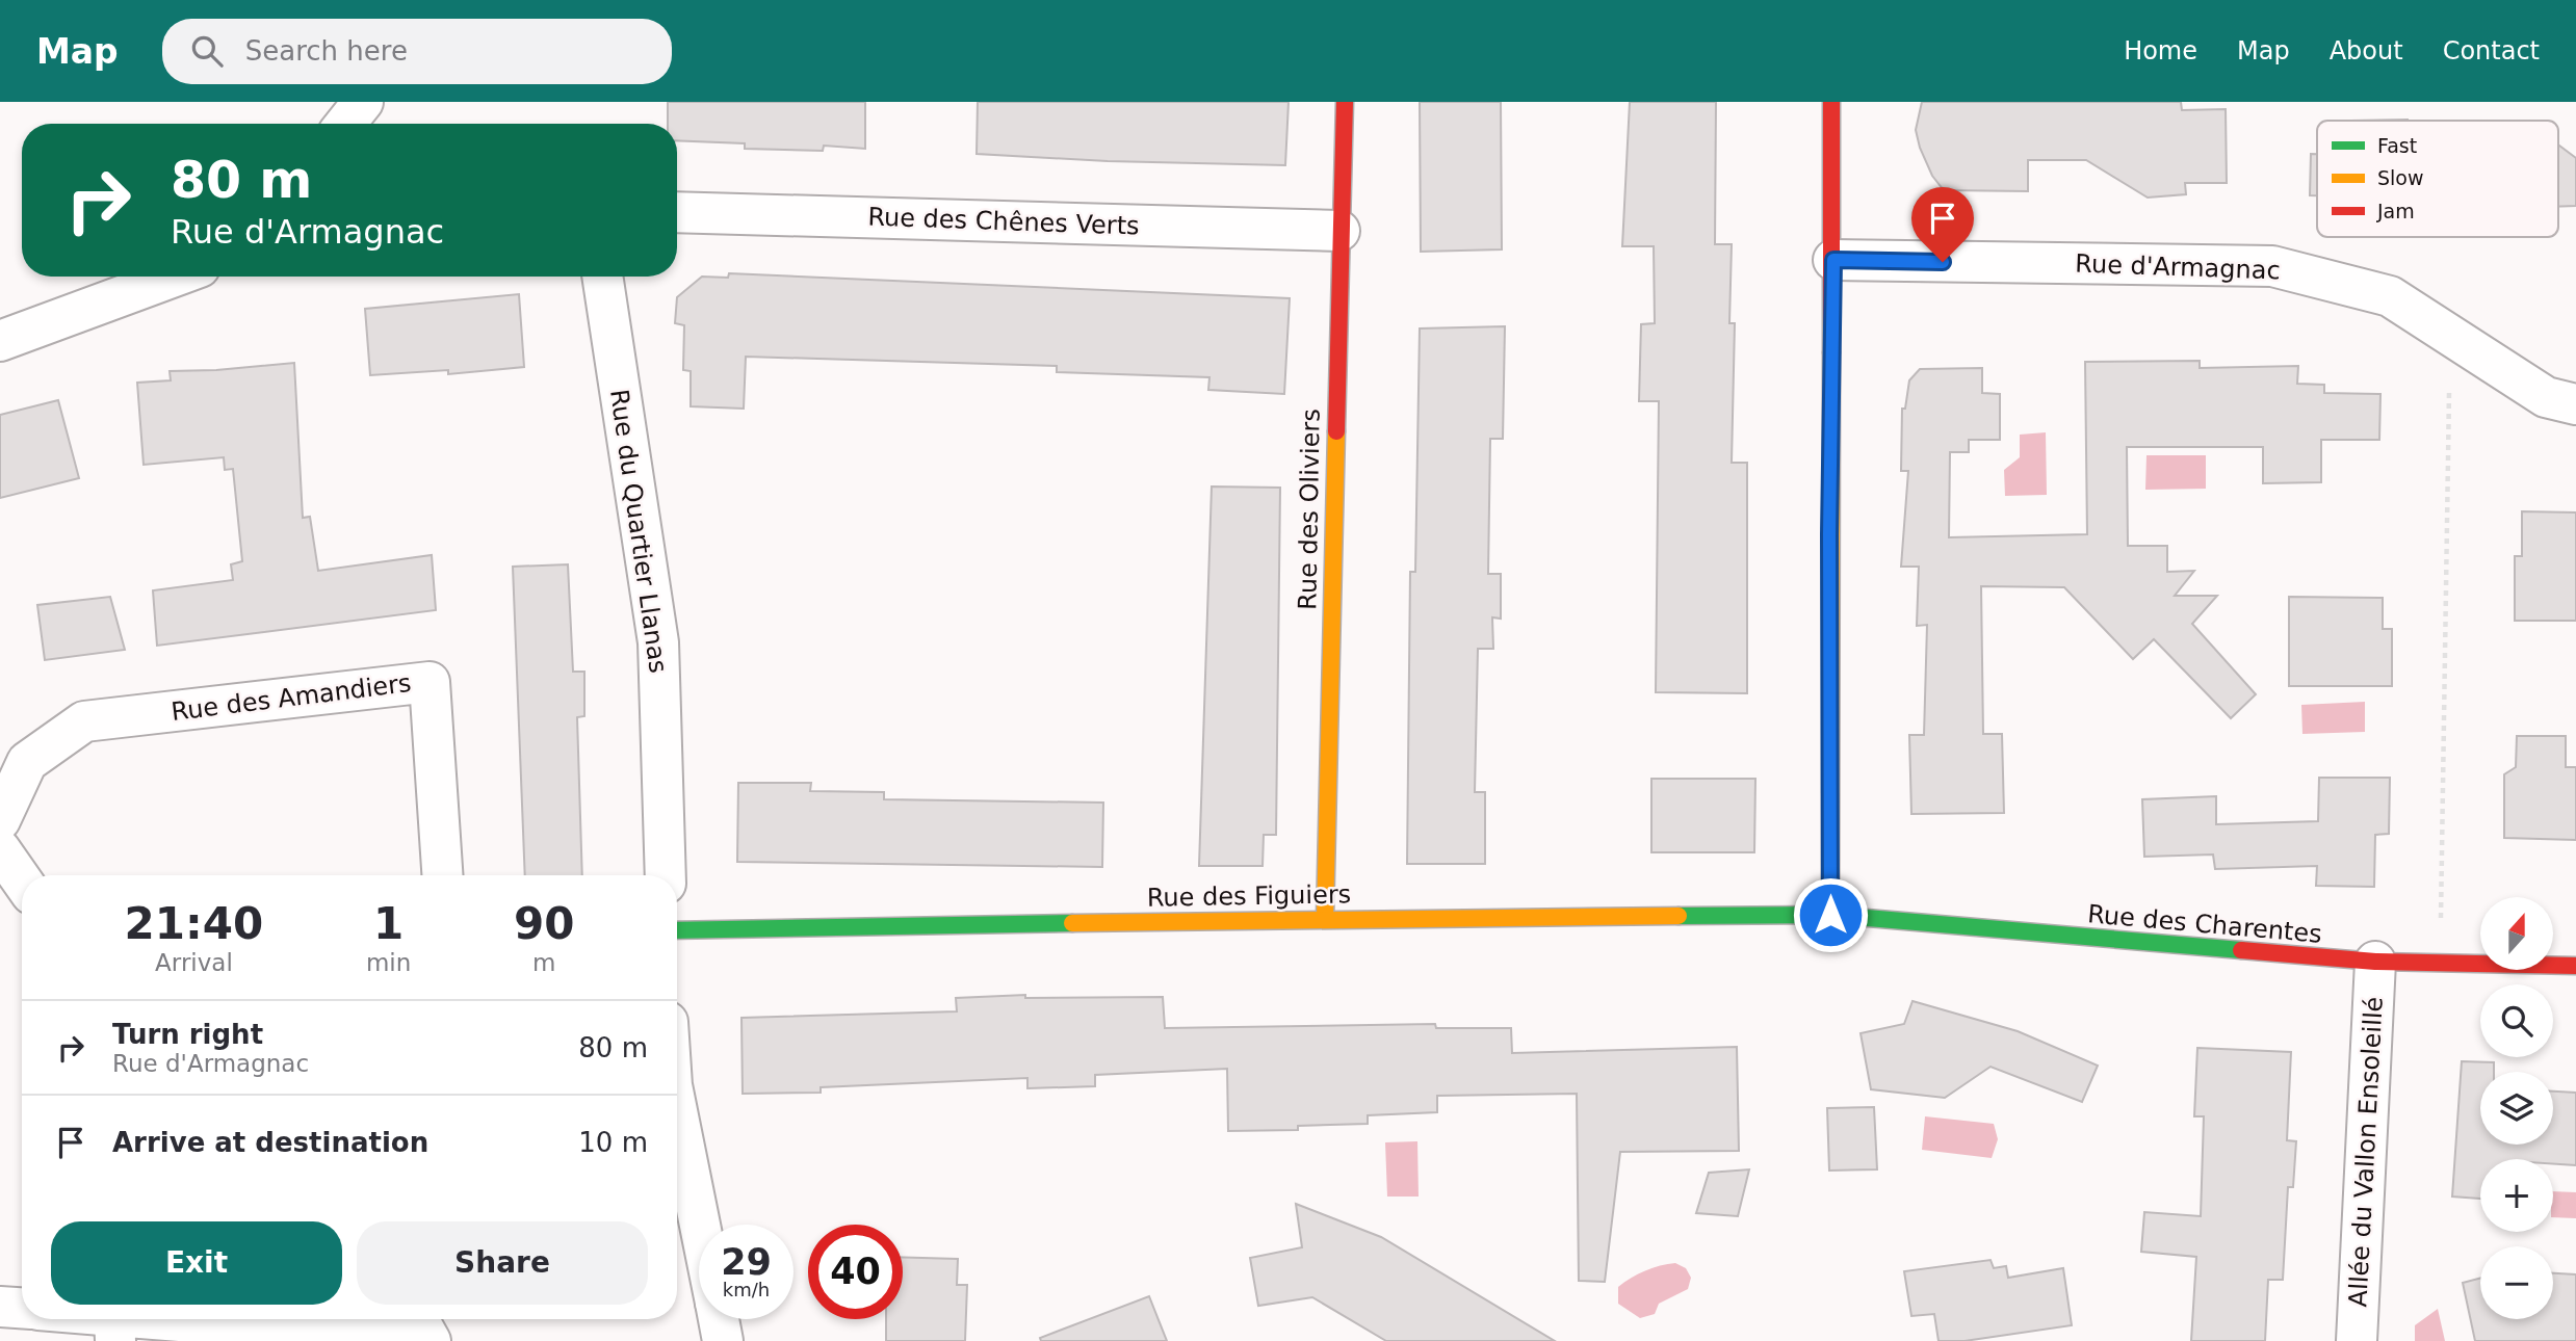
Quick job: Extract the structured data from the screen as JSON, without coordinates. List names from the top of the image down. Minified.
{"streets":{"street":["Rue des Chênes Verts","Rue d'Armagnac","Rue des Oliviers","Rue du Quartier Llanas","Rue des Amandiers","Rue des Figuiers","Rue des Charentes","Allée du Vallon Ensoleillé"]},"crossings":[["Rue des Chênes Verts","Rue des Oliviers"],["Rue des Oliviers","Rue des Figuiers"],["Rue des Figuiers","Rue des Charentes"],["Rue des Charentes","Allée du Vallon Ensoleillé"]],"legend":["Fast","Slow","Jam"],"north":"top","page":{"header":"Map","search":"Search here","nav":["Home","Map","About","Contact"],"turn":["80 m","Rue d'Armagnac"],"eta":["21:40","Arrival","1","min","90","m"],"map_buttons":["+","−"],"list":[{"name":"Turn right","note":"Rue d'Armagnac","value":"80 m"},{"name":"Arrive at destination","value":"10 m"}],"buttons":["Exit","Share"],"speed":"29 km/h","limit":"40"}}
